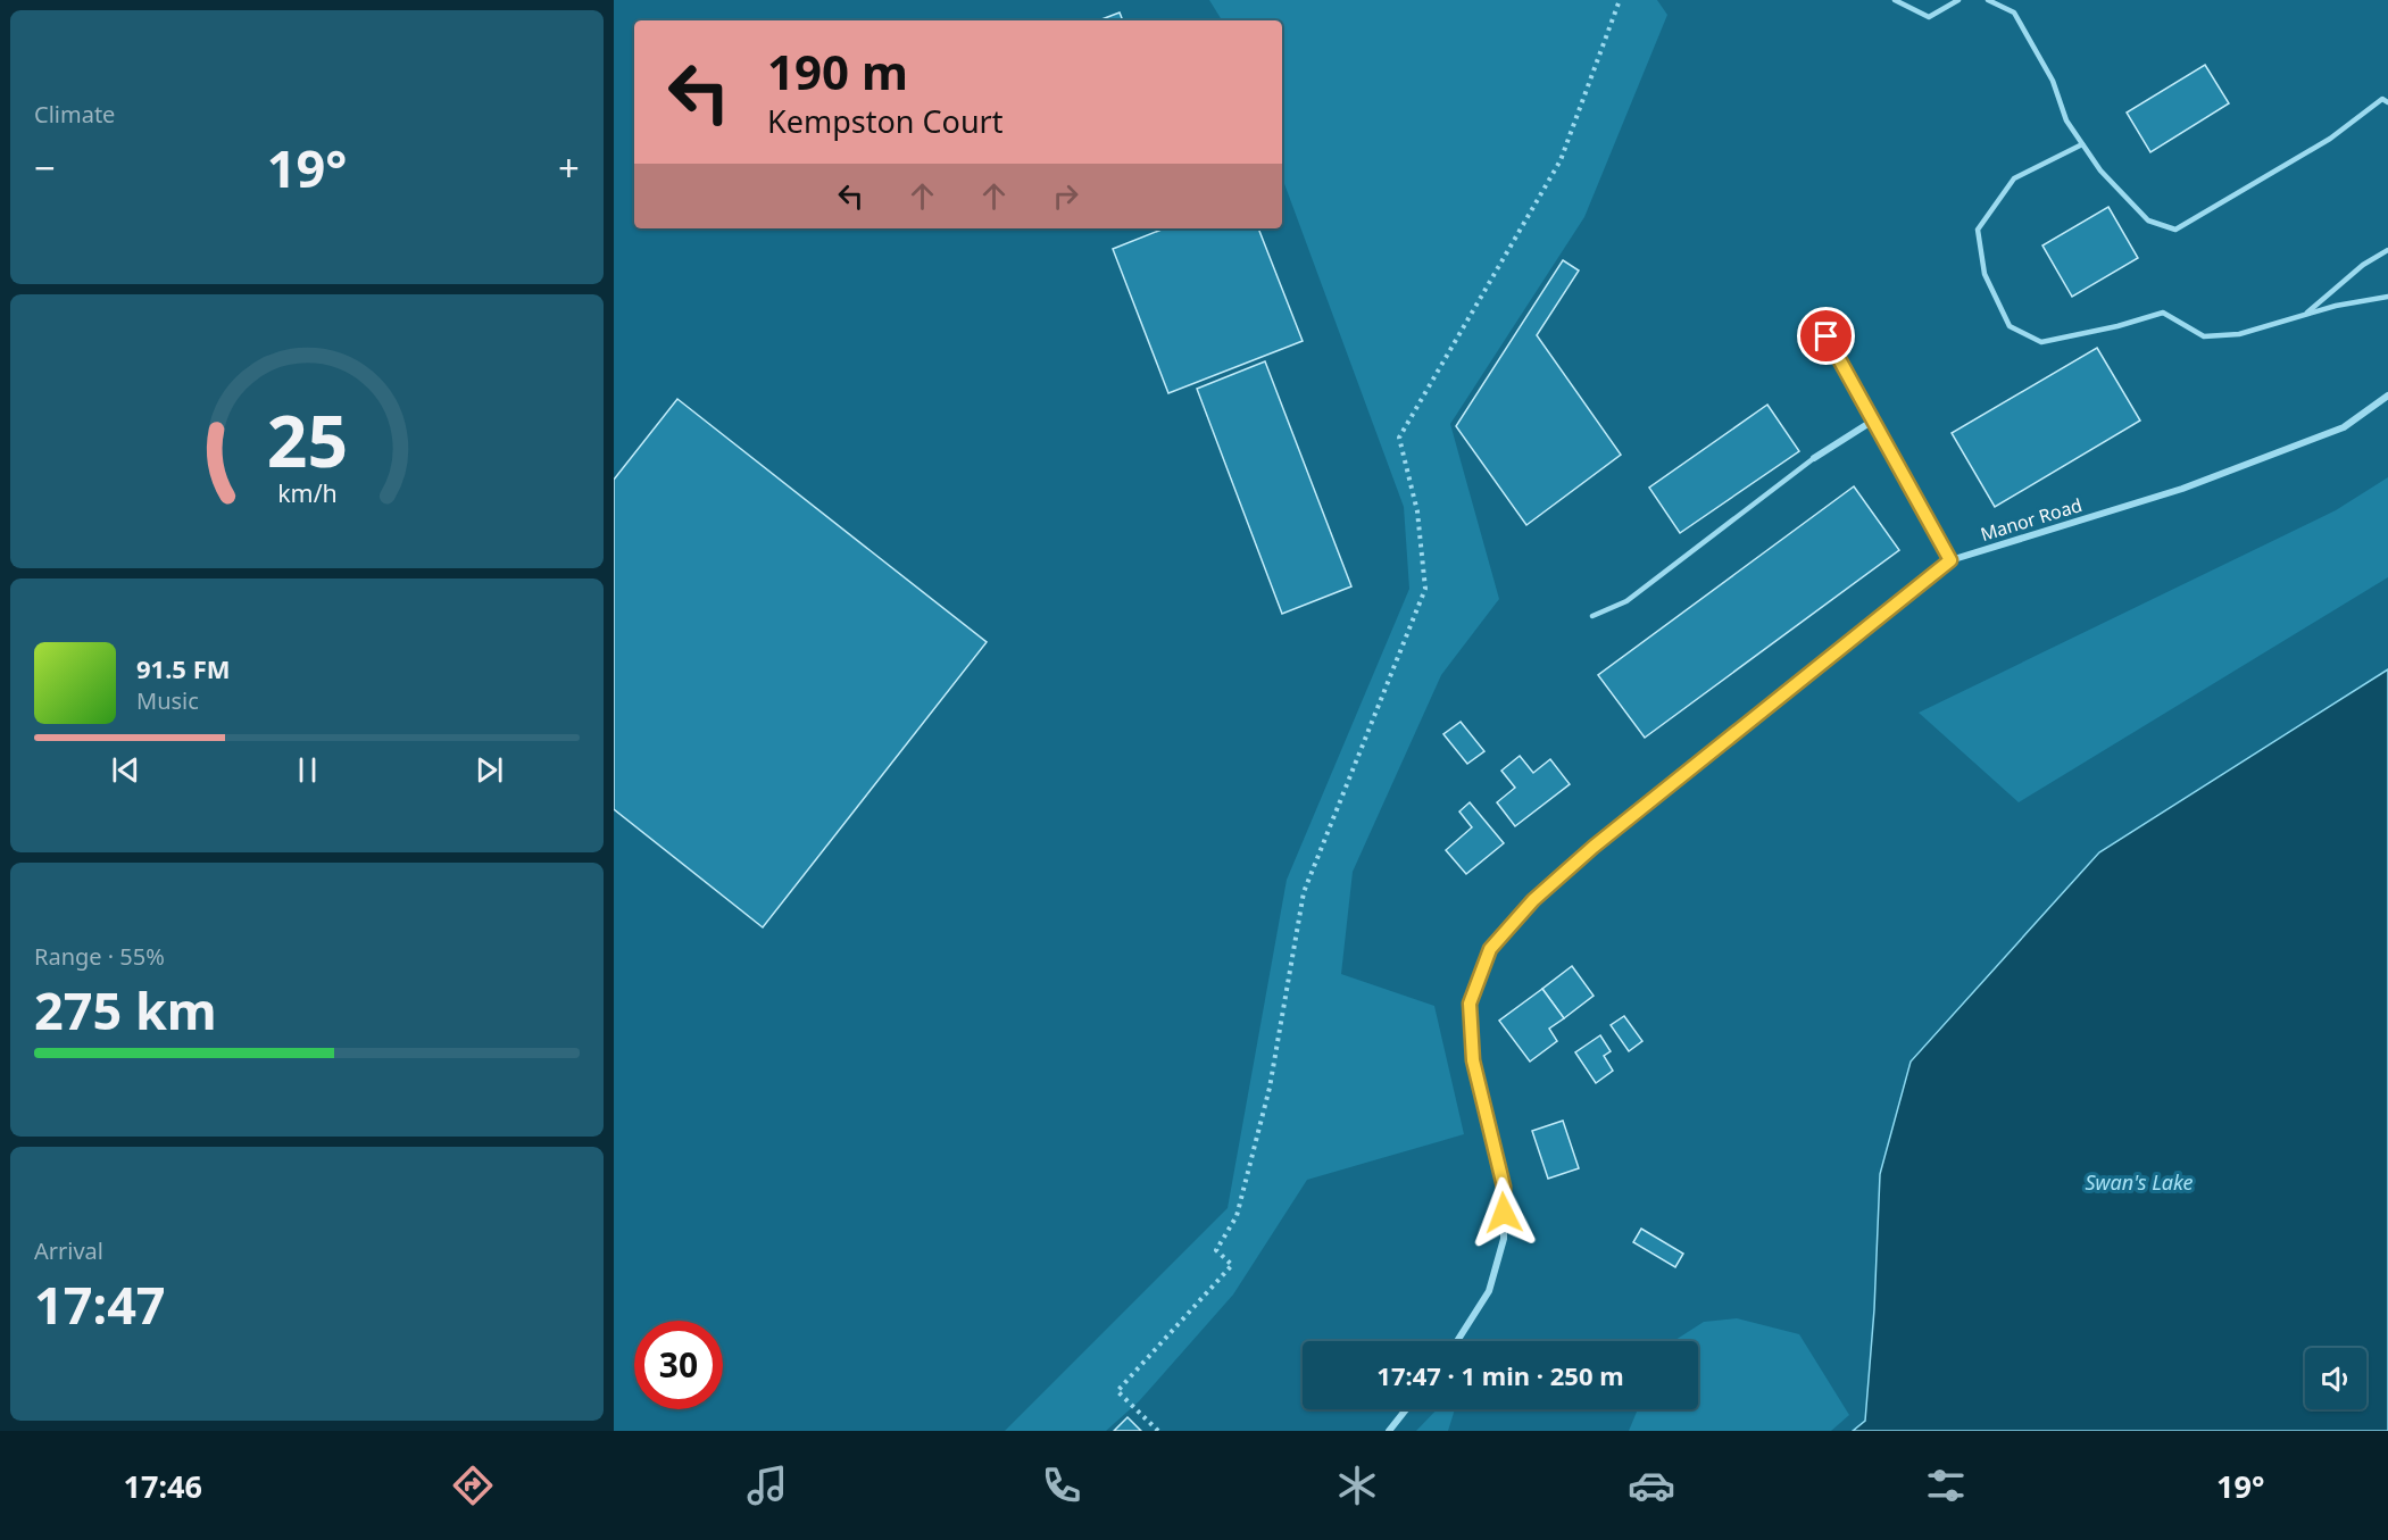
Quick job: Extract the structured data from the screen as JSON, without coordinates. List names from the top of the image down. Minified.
{"streets":{"street":["Manor Road"]},"water":["Swan's Lake"],"page":{"tile":["Climate",["Range · 55%","275 km"],["Arrival","17:47"]],"turn":["190 m","Kempston Court"],"heat":["−","19°","+"],"song":["91.5 FM","Music"],"limit":"30","trip":"17:47 · 1 min · 250 m","tabs":["17:46","19°"],"gauge":["25","km/h"]}}
